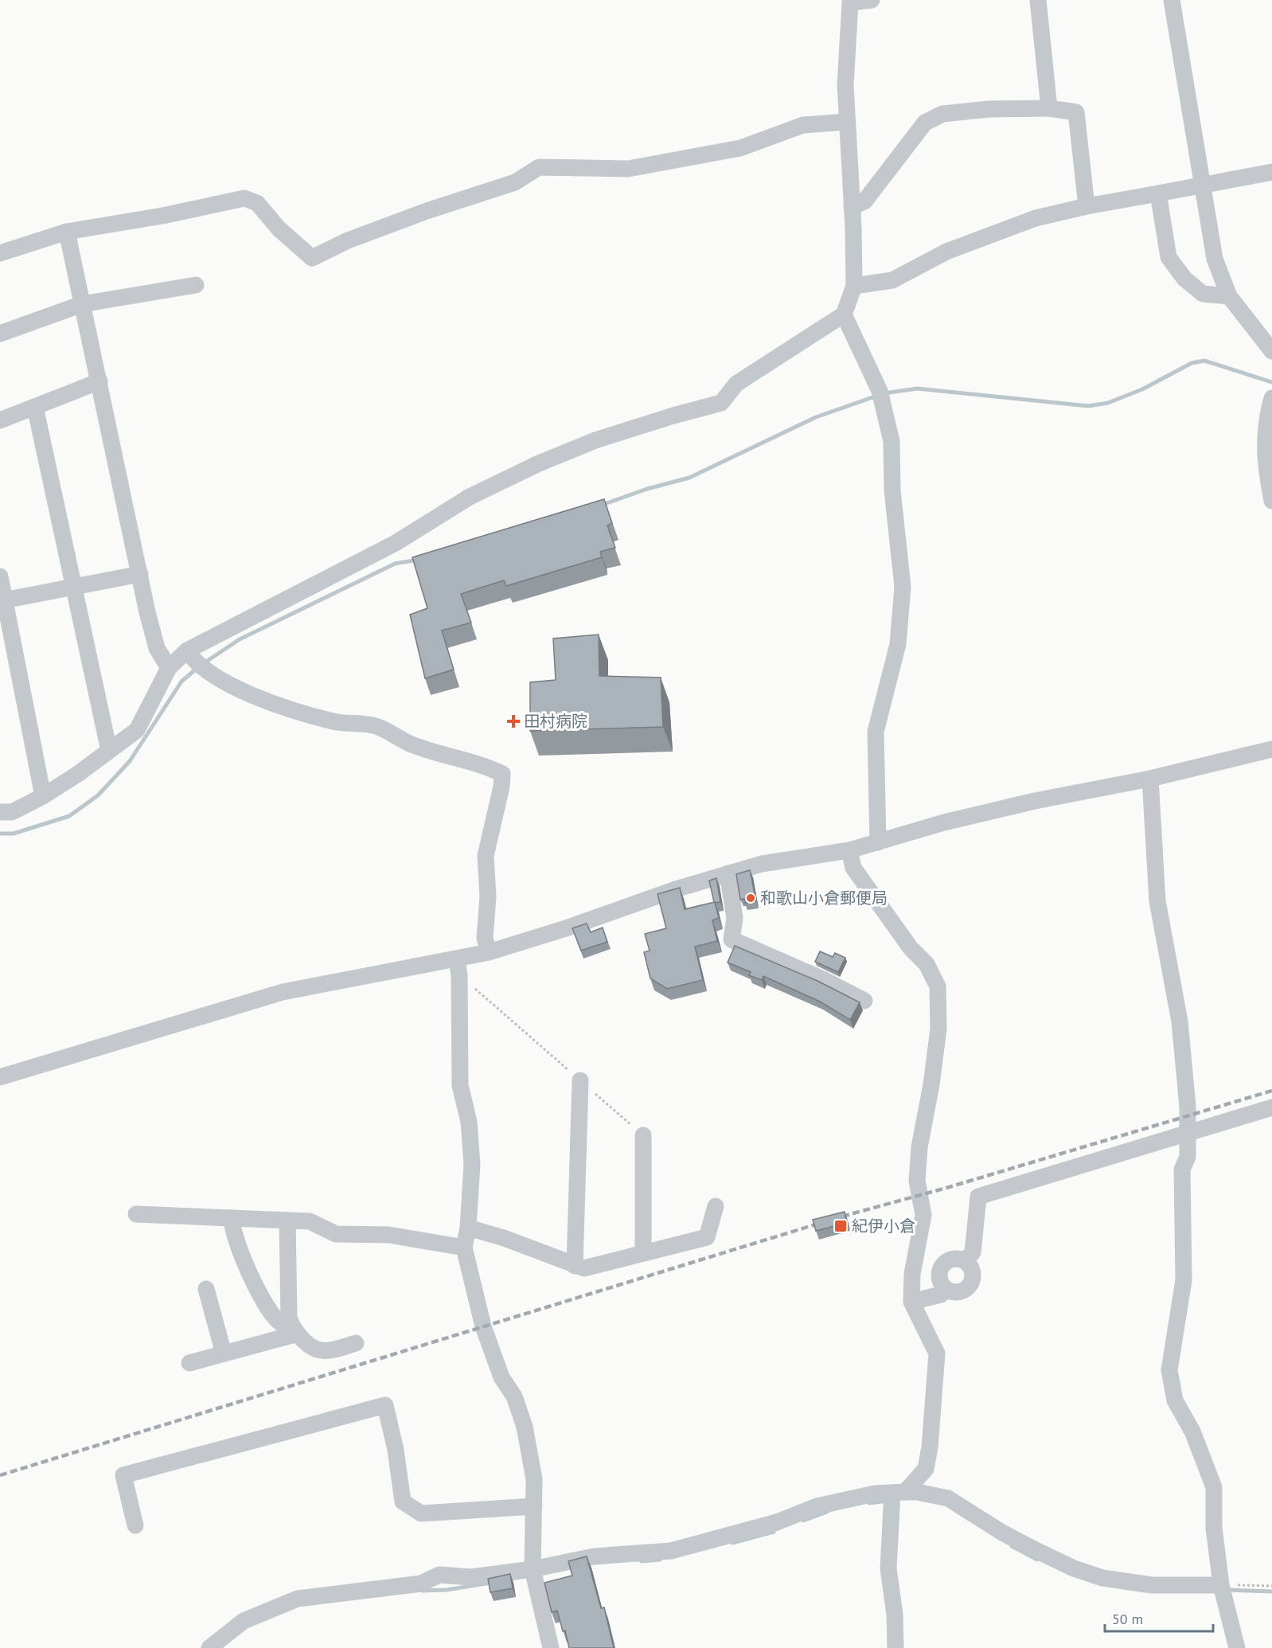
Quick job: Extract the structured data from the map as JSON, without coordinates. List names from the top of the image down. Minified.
{"places":{"health":["田村病院"],"other":["和歌山小倉郵便局"],"transit":["紀伊小倉"]},"scale_bar":"50 m"}
